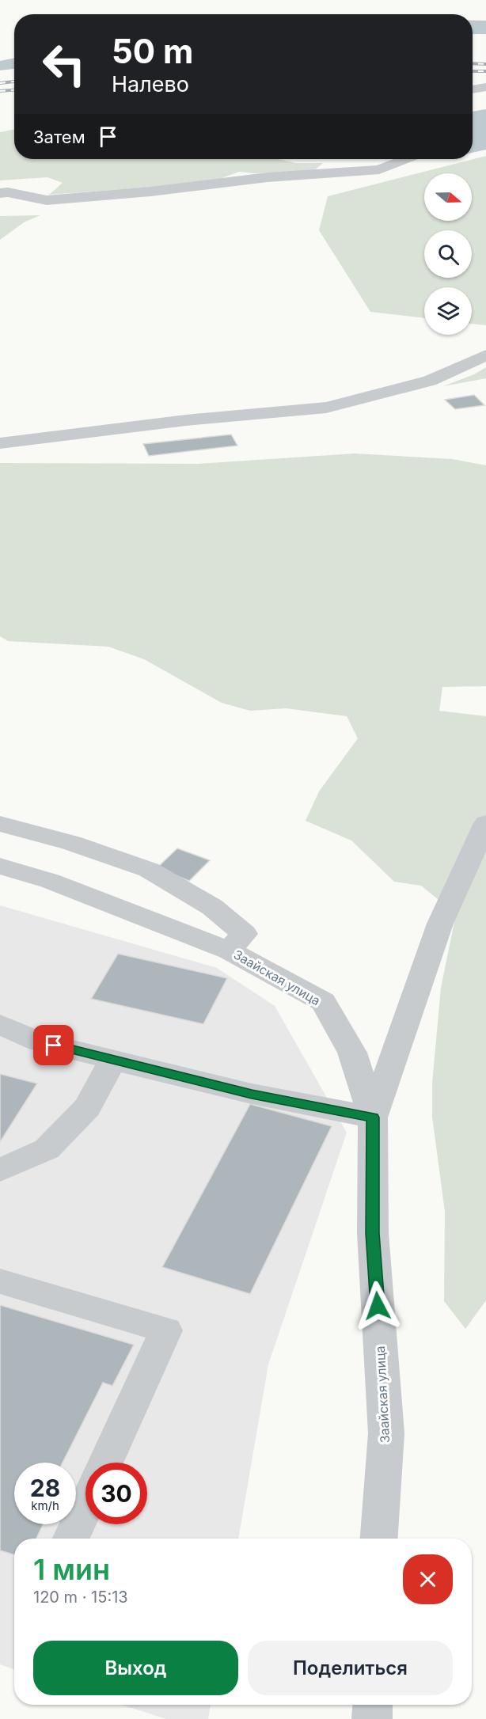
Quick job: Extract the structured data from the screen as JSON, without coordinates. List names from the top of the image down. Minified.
{"streets":{"street":["Заайская улица"]},"north":"right","page":{"turn":["50 m","Налево"],"then":"Затем","speed":"28 km/h","limit":"30","heading":["1 мин","120 m · 15:13"],"buttons":["Выход","Поделиться"]}}
